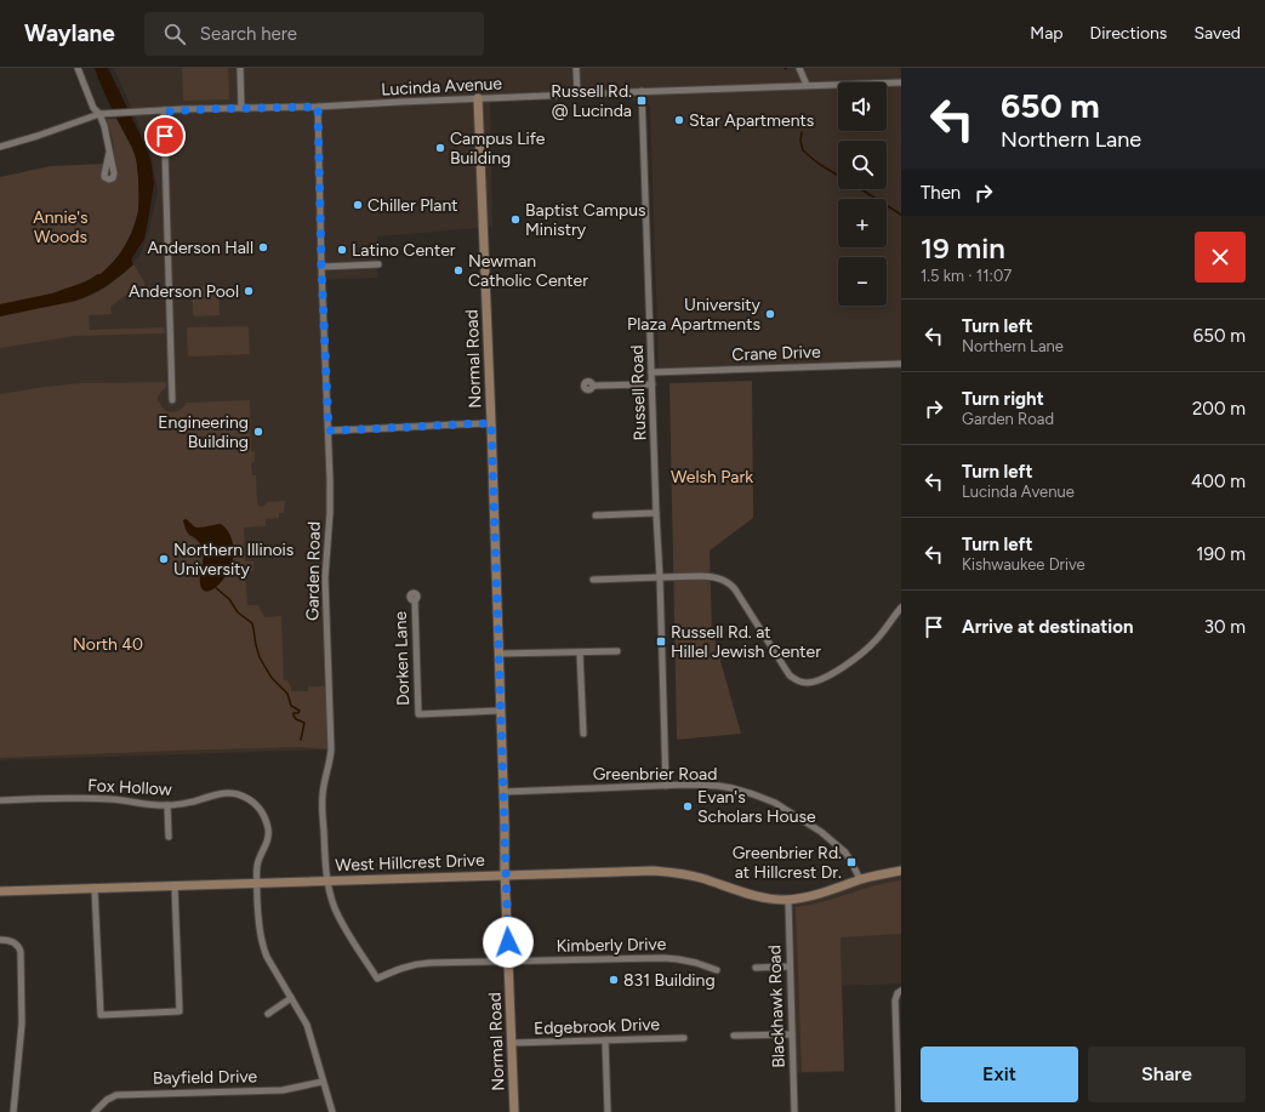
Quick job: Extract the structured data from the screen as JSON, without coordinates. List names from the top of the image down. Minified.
{"streets":{"street":["Lucinda Avenue","Crane Drive","Normal Road","Russell Road","Garden Road","Dorken Lane","Greenbrier Road","Fox Hollow","West Hillcrest Drive","Kimberly Drive","Blackhawk Road","Edgebrook Drive","Bayfield Drive"]},"crossings":[["Lucinda Avenue","Normal Road"],["Lucinda Avenue","Russell Road"],["Lucinda Avenue","Garden Road"],["Crane Drive","Russell Road"],["Normal Road","Dorken Lane"],["Normal Road","Greenbrier Road"],["Normal Road","West Hillcrest Drive"],["Normal Road","Kimberly Drive"],["Normal Road","Edgebrook Drive"],["Russell Road","Greenbrier Road"],["Garden Road","West Hillcrest Drive"],["Garden Road","Kimberly Drive"],["Greenbrier Road","West Hillcrest Drive"],["Fox Hollow","West Hillcrest Drive"],["Fox Hollow","Bayfield Drive"],["West Hillcrest Drive","Blackhawk Road"]],"parks":["Annie's Woods","Welsh Park","North 40"],"places":{"transit":["Russell Rd. @ Lucinda","Russell Rd. at Hillel Jewish Center","Greenbrier Rd. at Hillcrest Dr."],"other":["Star Apartments","Campus Life Building","Chiller Plant","Baptist Campus Ministry","Anderson Hall","Latino Center","Newman Catholic Center","Anderson Pool","University Plaza Apartments","Engineering Building","Northern Illinois University","Evan's Scholars House","831 Building"]},"page":{"header":"Waylane","search":"Search here","nav":["Map","Directions","Saved"],"turn":["650 m","Northern Lane"],"map_buttons":["+","−"],"then":"Then","heading":["19 min","1.5 km · 11:07"],"list":[{"name":"Turn left","note":"Northern Lane","value":"650 m"},{"name":"Turn right","note":"Garden Road","value":"200 m"},{"name":"Turn left","note":"Lucinda Avenue","value":"400 m"},{"name":"Turn left","note":"Kishwaukee Drive","value":"190 m"},{"name":"Arrive at destination","value":"30 m"}],"buttons":["Exit","Share"]}}
